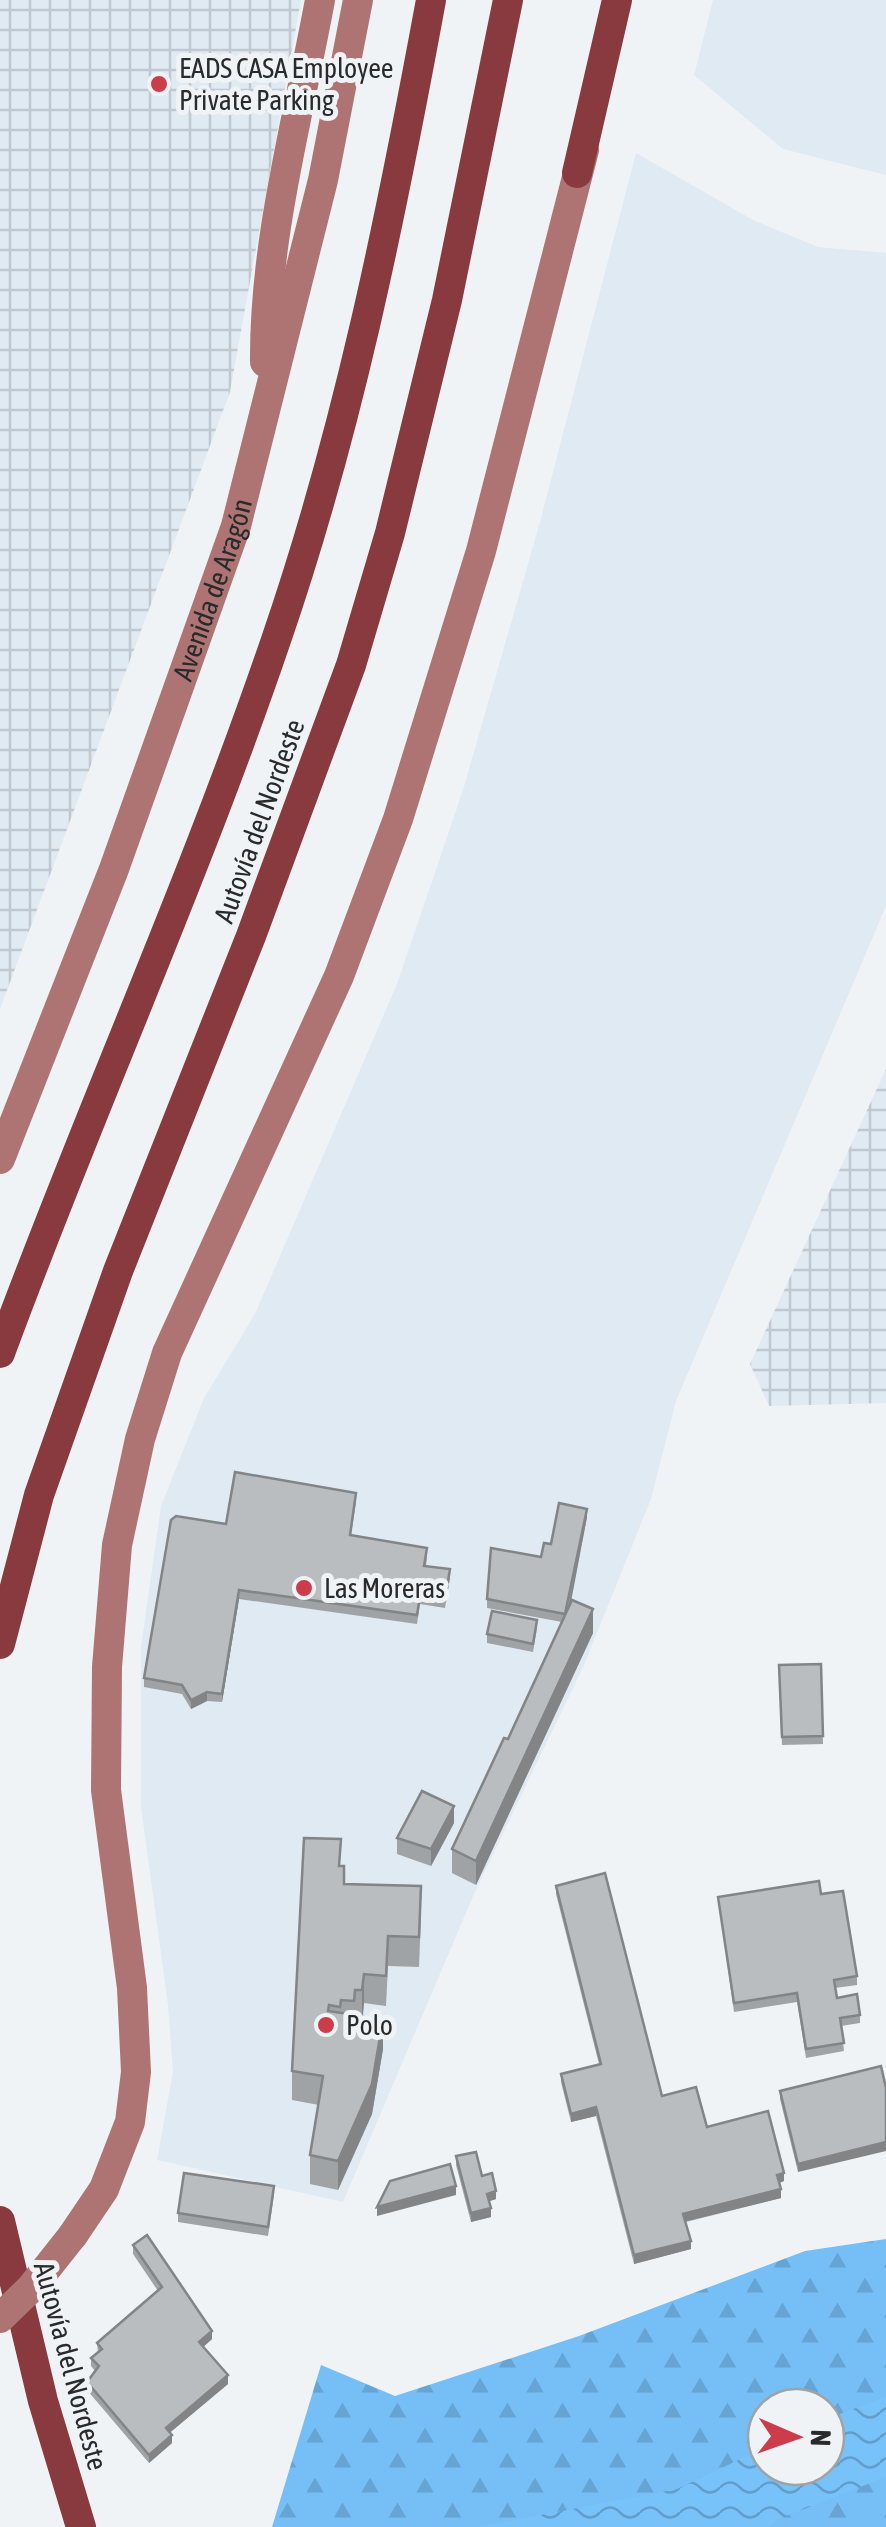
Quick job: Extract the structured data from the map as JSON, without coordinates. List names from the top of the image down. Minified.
{"streets":{"highway":["Autovía del Nordeste"],"street":["Avenida de Aragón"]},"places":["EADS CASA Employee Private Parking","Las Moreras","Polo"],"north":"right"}
